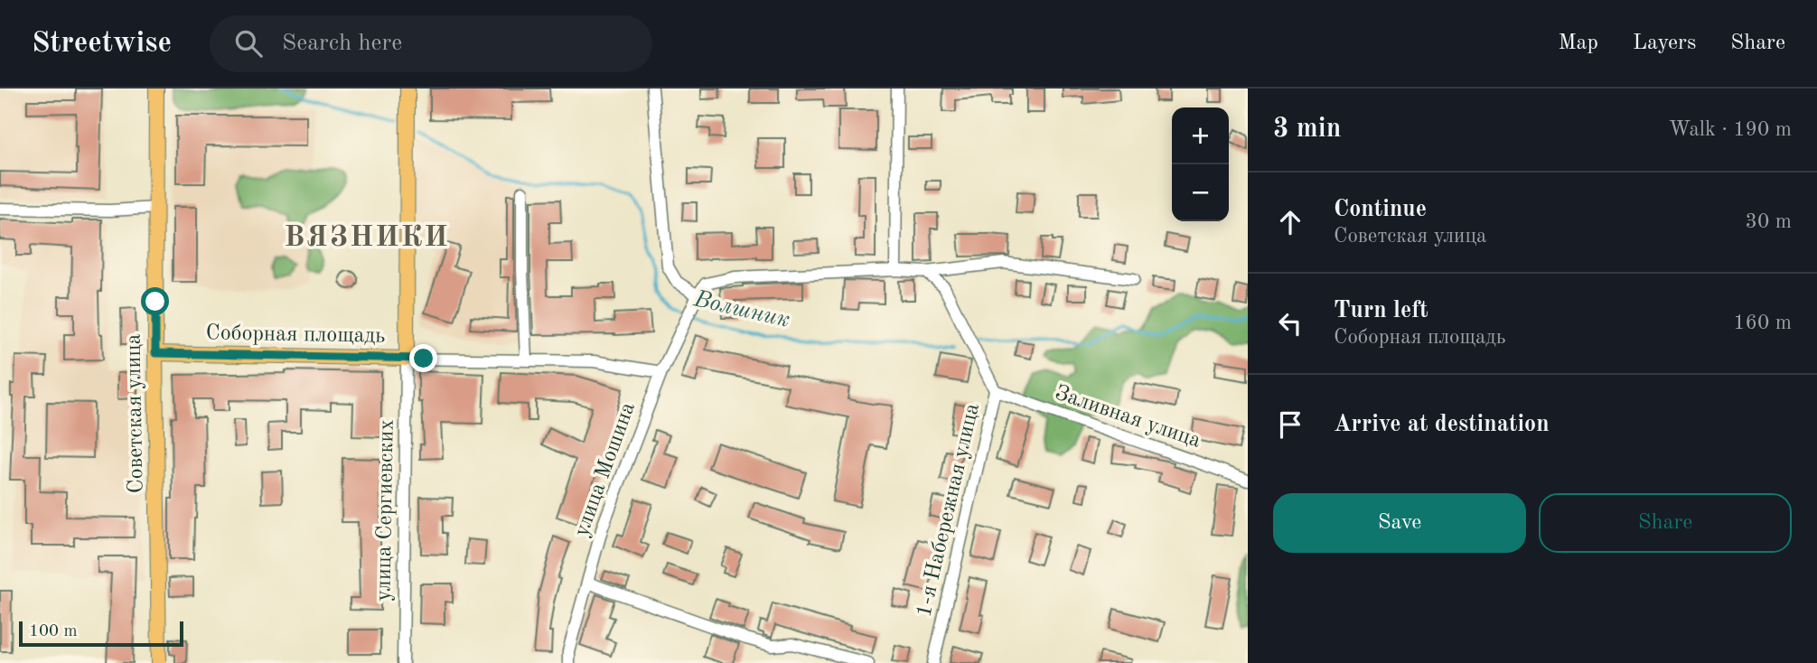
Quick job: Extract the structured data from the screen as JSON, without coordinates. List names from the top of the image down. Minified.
{"streets":{"main road":["Соборная площадь","Советская улица"],"street":["Заливная улица","улица Мошина","улица Сергиевских","1-я Набережная улица"]},"crossings":[["Соборная площадь","Советская улица"],["Соборная площадь","улица Мошина"],["Соборная площадь","улица Сергиевских"],["Заливная улица","1-я Набережная улица"]],"districts":["ВЯЗНИКИ"],"water":["Волшник"],"scale_bar":"100 m","page":{"header":"Streetwise","search":"Search here","nav":["Map","Layers","Share"],"heading":["3 min","Walk · 190 m"],"map_buttons":["+","−"],"list":[["Continue","Советская улица","30 m"],["Turn left","Соборная площадь","160 m"],"Arrive at destination"],"buttons":["Save","Share"],"scale":"100 m"}}
